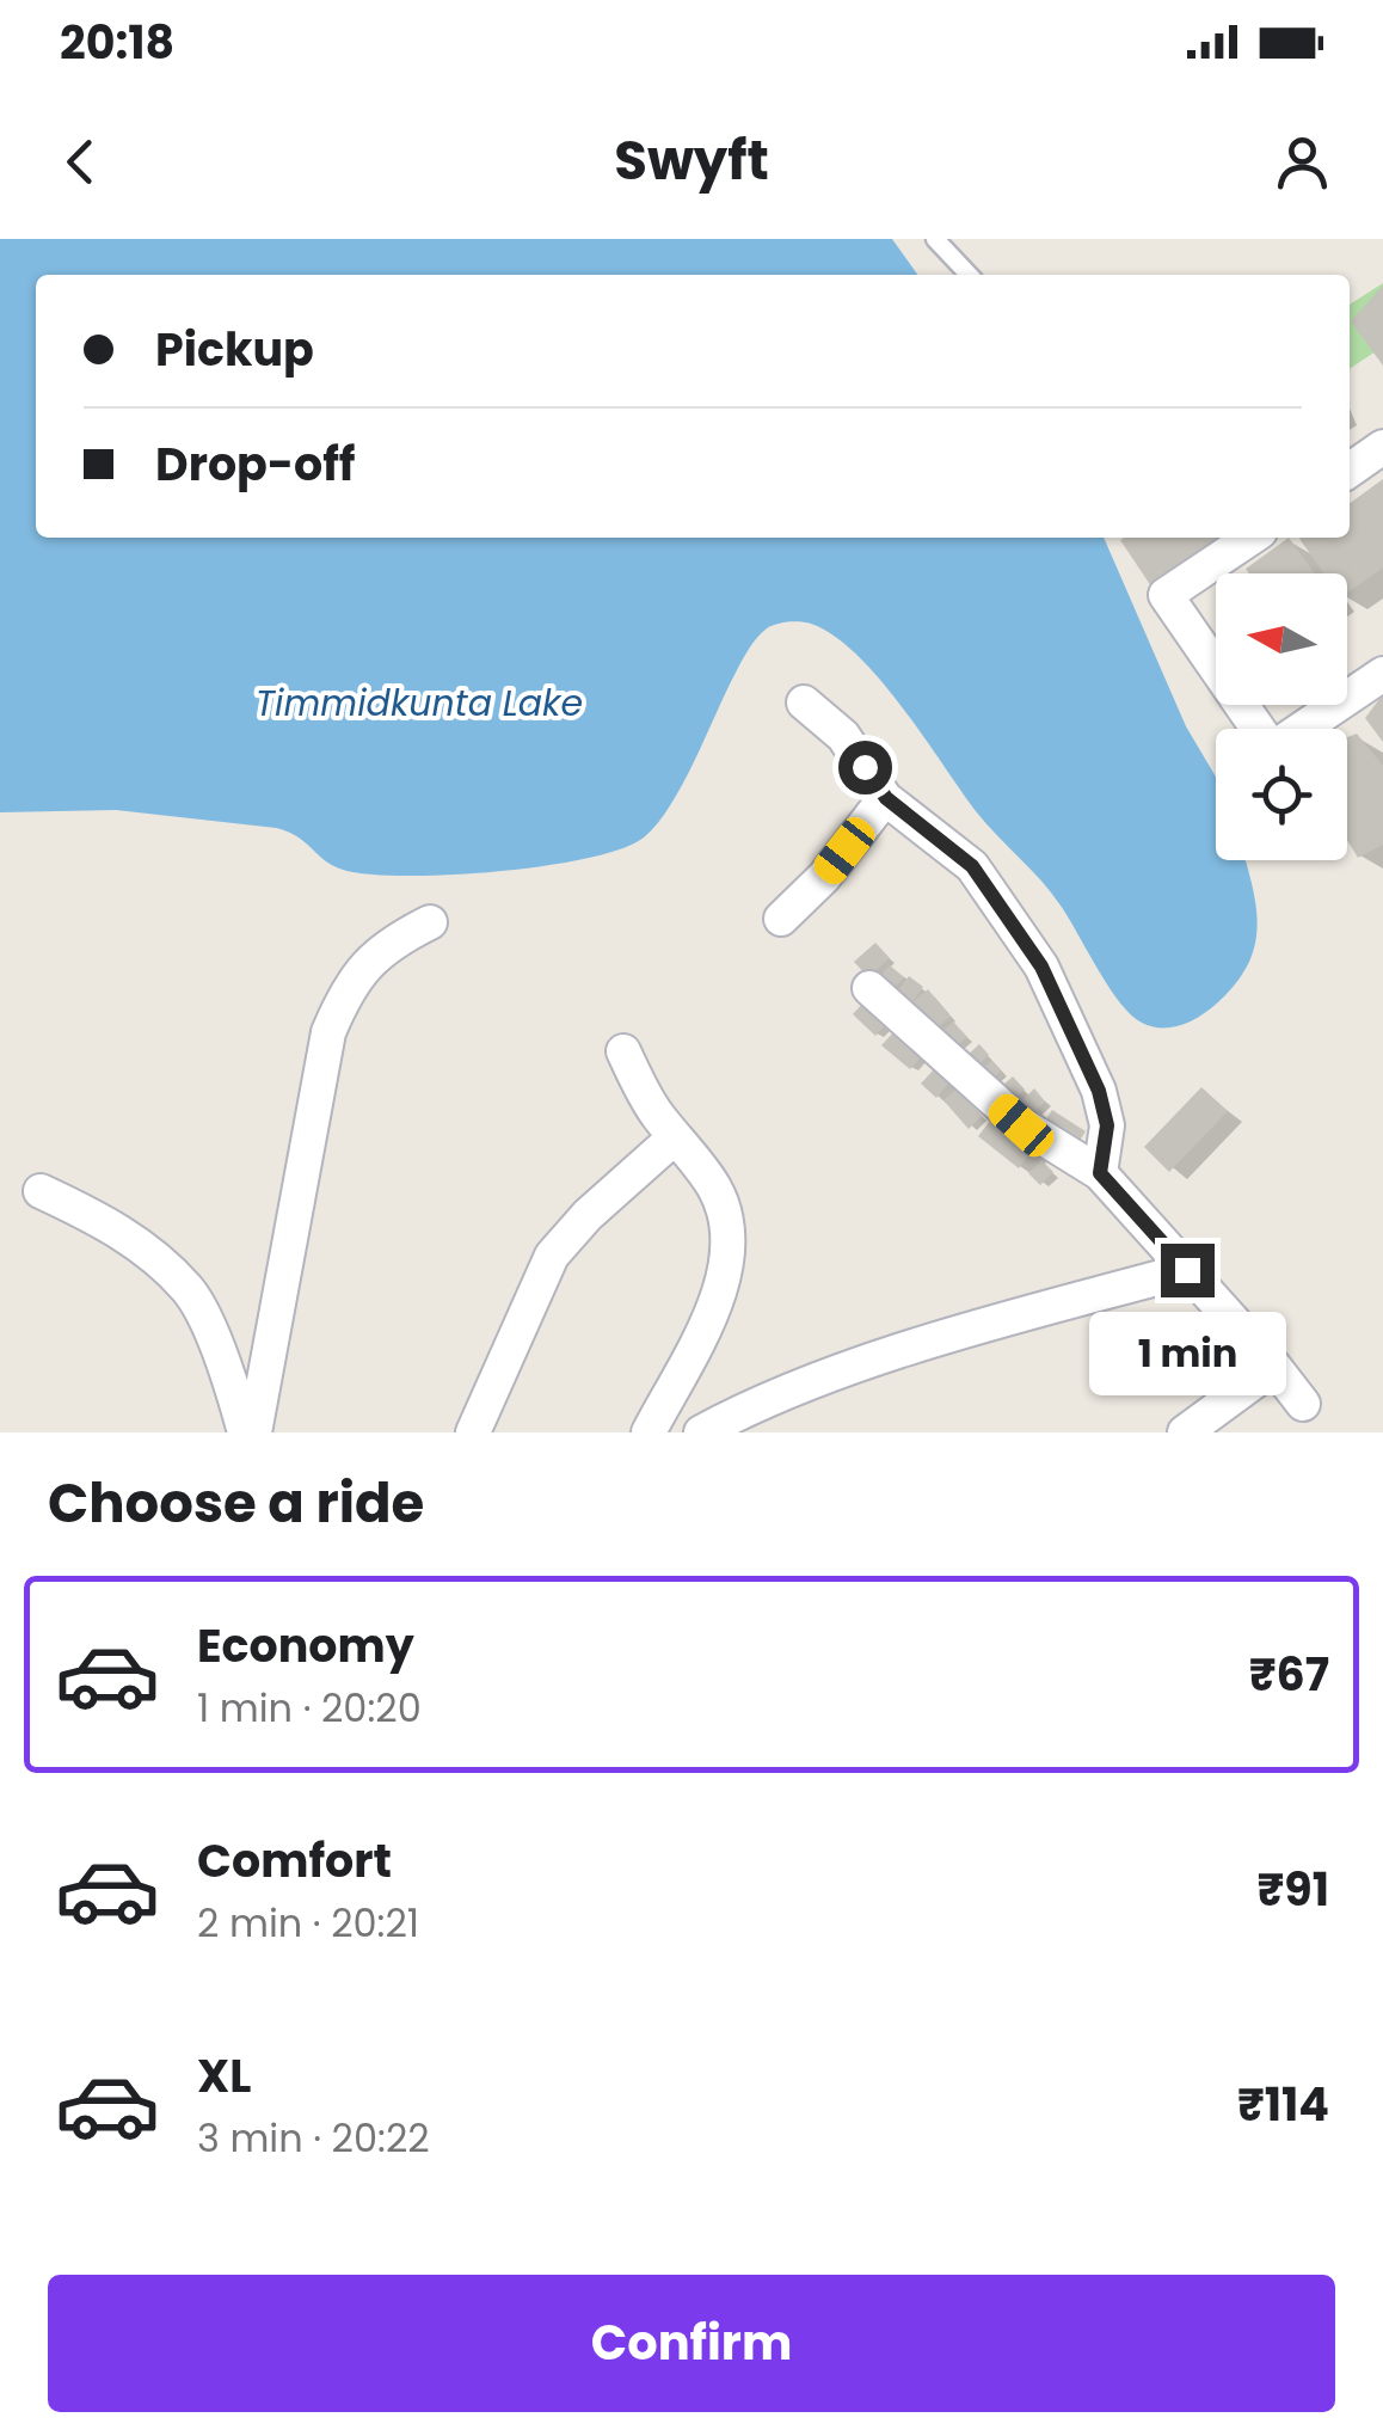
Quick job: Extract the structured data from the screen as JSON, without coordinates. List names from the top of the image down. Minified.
{"water":["Timmidkunta Lake"],"north":"left","page":{"status":"20:18","header":"Swyft","banner":["Pickup","Drop-off"],"bubble":"1 min","heading":"Choose a ride","list":[{"name":"Economy","note":"1 min · 20:20","value":"₹67"},{"name":"Comfort","note":"2 min · 20:21","value":"₹91"},{"name":"XL","note":"3 min · 20:22","value":"₹114"}],"buttons":"Confirm"}}
